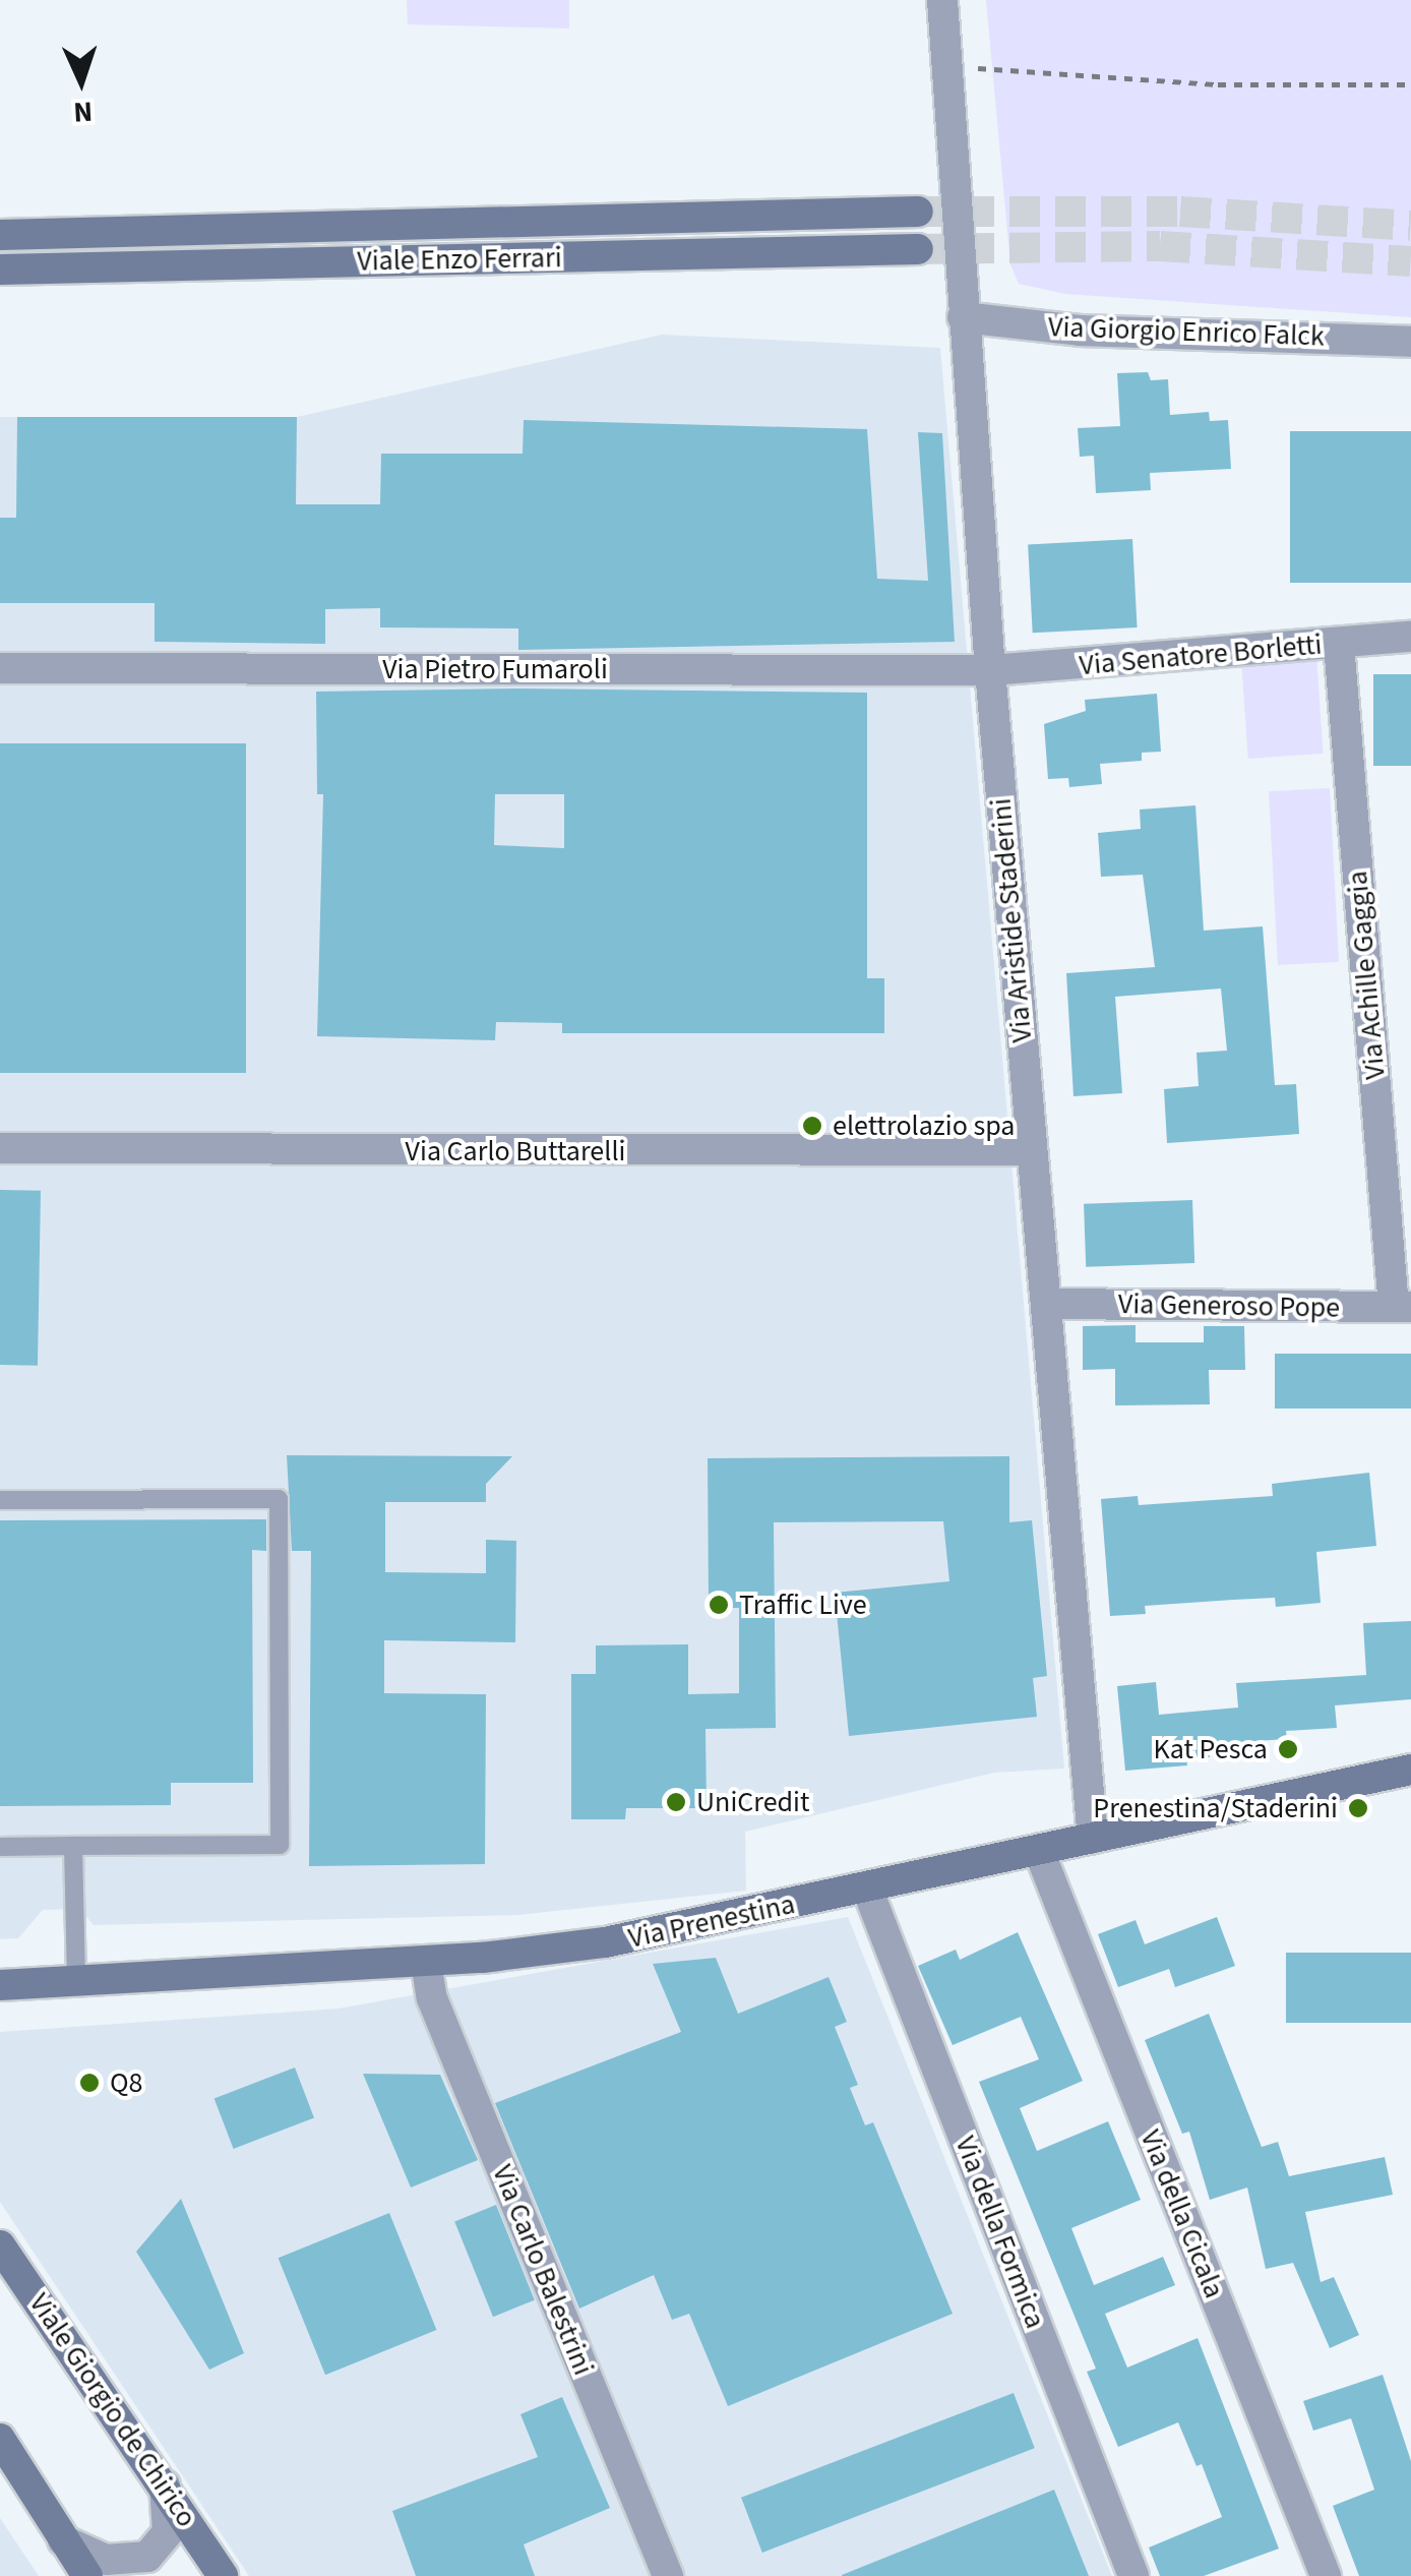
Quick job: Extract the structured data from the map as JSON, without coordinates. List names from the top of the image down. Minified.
{"streets":{"street":["Viale Enzo Ferrari","Via Giorgio Enrico Falck","Via Senatore Borletti","Via Pietro Fumaroli","Via Aristide Staderini","Via Achille Gaggia","Via Carlo Buttarelli","Via Generoso Pope","Via Prenestina","Via della Cicala","Via della Formica","Via Carlo Balestrini","Viale Giorgio de Chirico"]},"crossings":[["Via Giorgio Enrico Falck","Via Aristide Staderini"],["Via Senatore Borletti","Via Pietro Fumaroli"],["Via Senatore Borletti","Via Aristide Staderini"],["Via Senatore Borletti","Via Achille Gaggia"],["Via Pietro Fumaroli","Via Aristide Staderini"],["Via Aristide Staderini","Via Carlo Buttarelli"],["Via Aristide Staderini","Via Generoso Pope"],["Via Aristide Staderini","Via Prenestina"],["Via Achille Gaggia","Via Generoso Pope"],["Via Prenestina","Via della Cicala"],["Via Prenestina","Via della Formica"],["Via Prenestina","Via Carlo Balestrini"]],"places":["elettrolazio spa","Traffic Live","Kat Pesca","UniCredit","Prenestina/Staderini","Q8"],"north":"bottom"}
